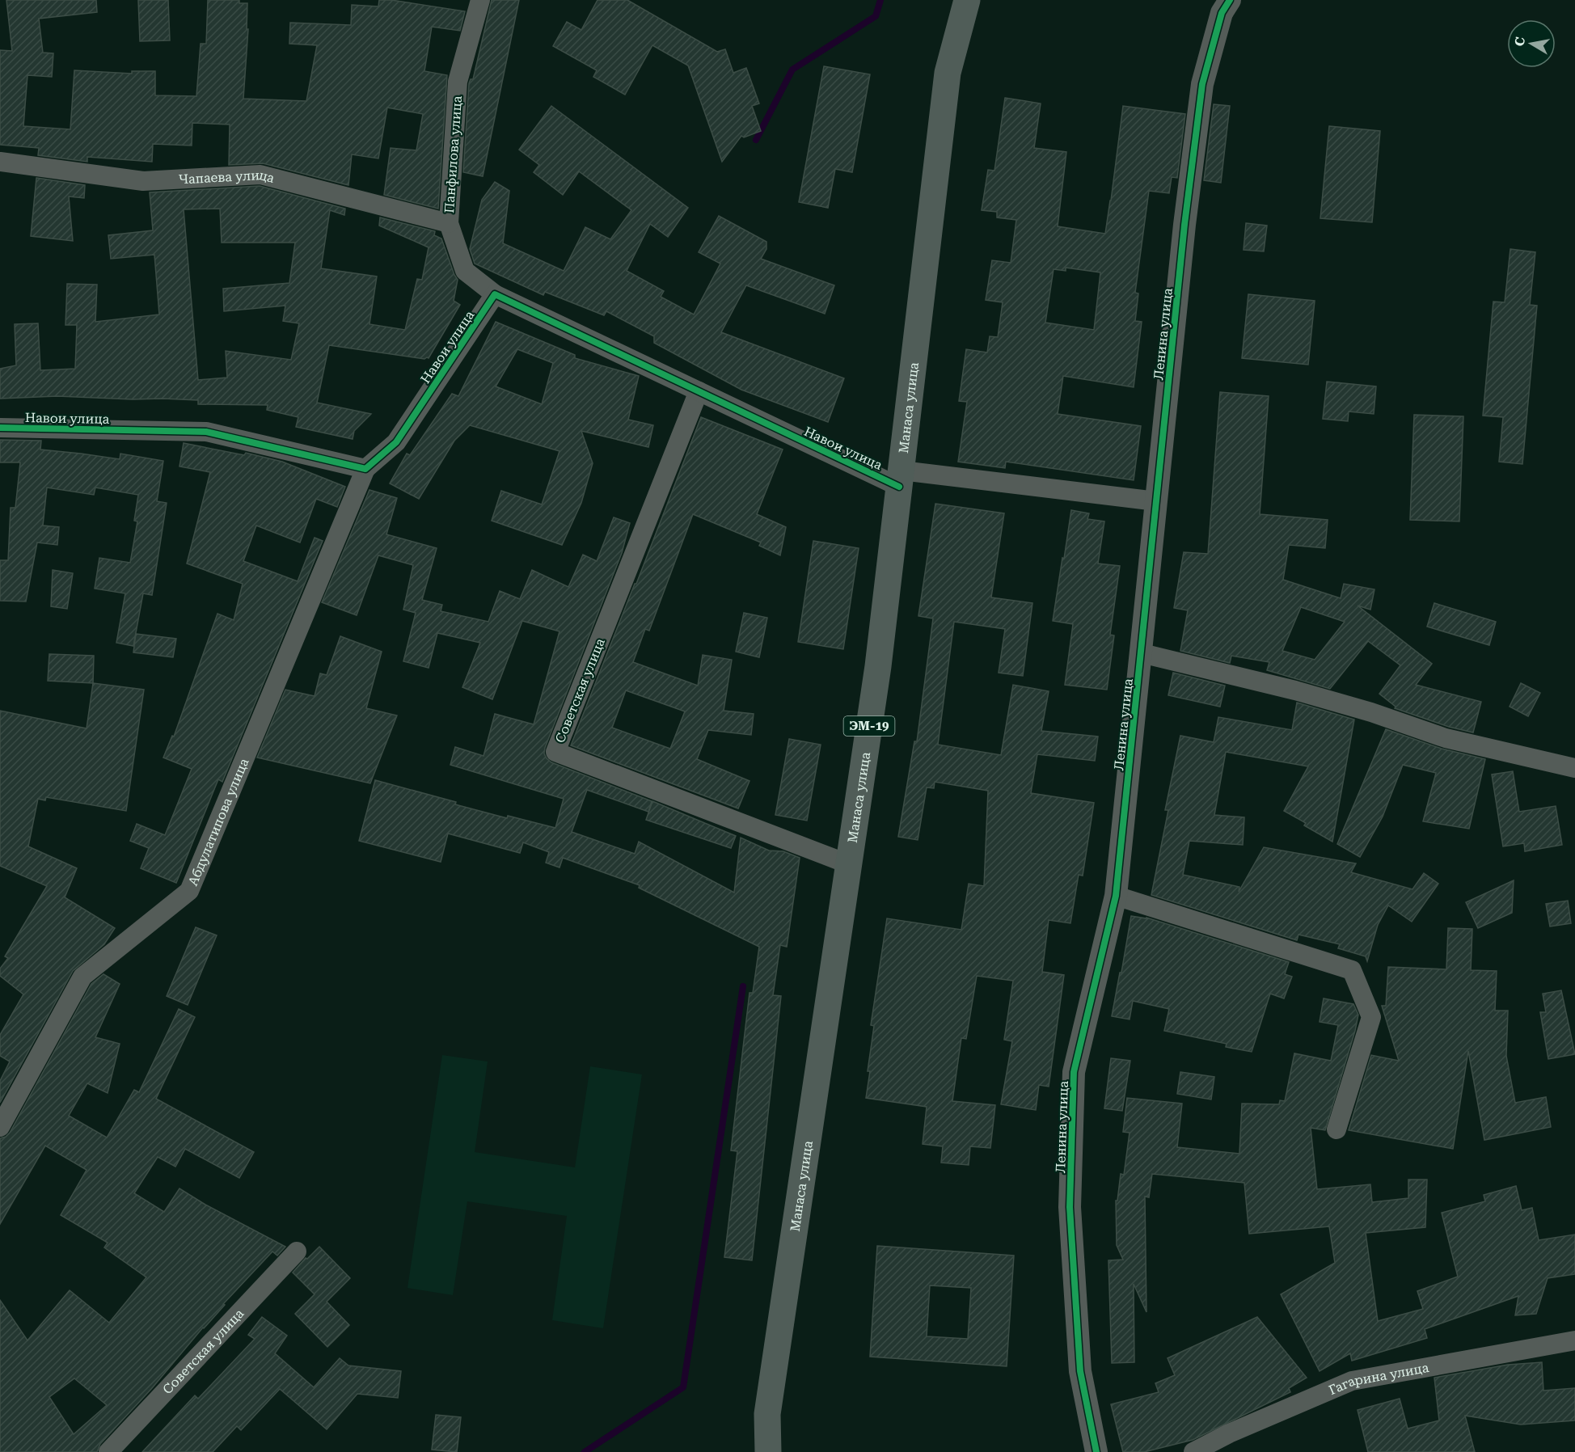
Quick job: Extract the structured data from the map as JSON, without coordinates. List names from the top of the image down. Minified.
{"streets":{"main road":["Манаса улица","ЭМ-19"],"street":["Панфилова улица","Чапаева улица","Ленина улица","Навои улица","Советская улица","Абдулатипова улица","Гагарина улица"]},"crossings":[["Панфилова улица","Чапаева улица"],["Панфилова улица","Навои улица"],["Ленина улица","Навои улица"],["Навои улица","Манаса улица"],["Навои улица","Советская улица"],["Навои улица","Абдулатипова улица"],["Манаса улица","Советская улица"]],"north":"left"}
